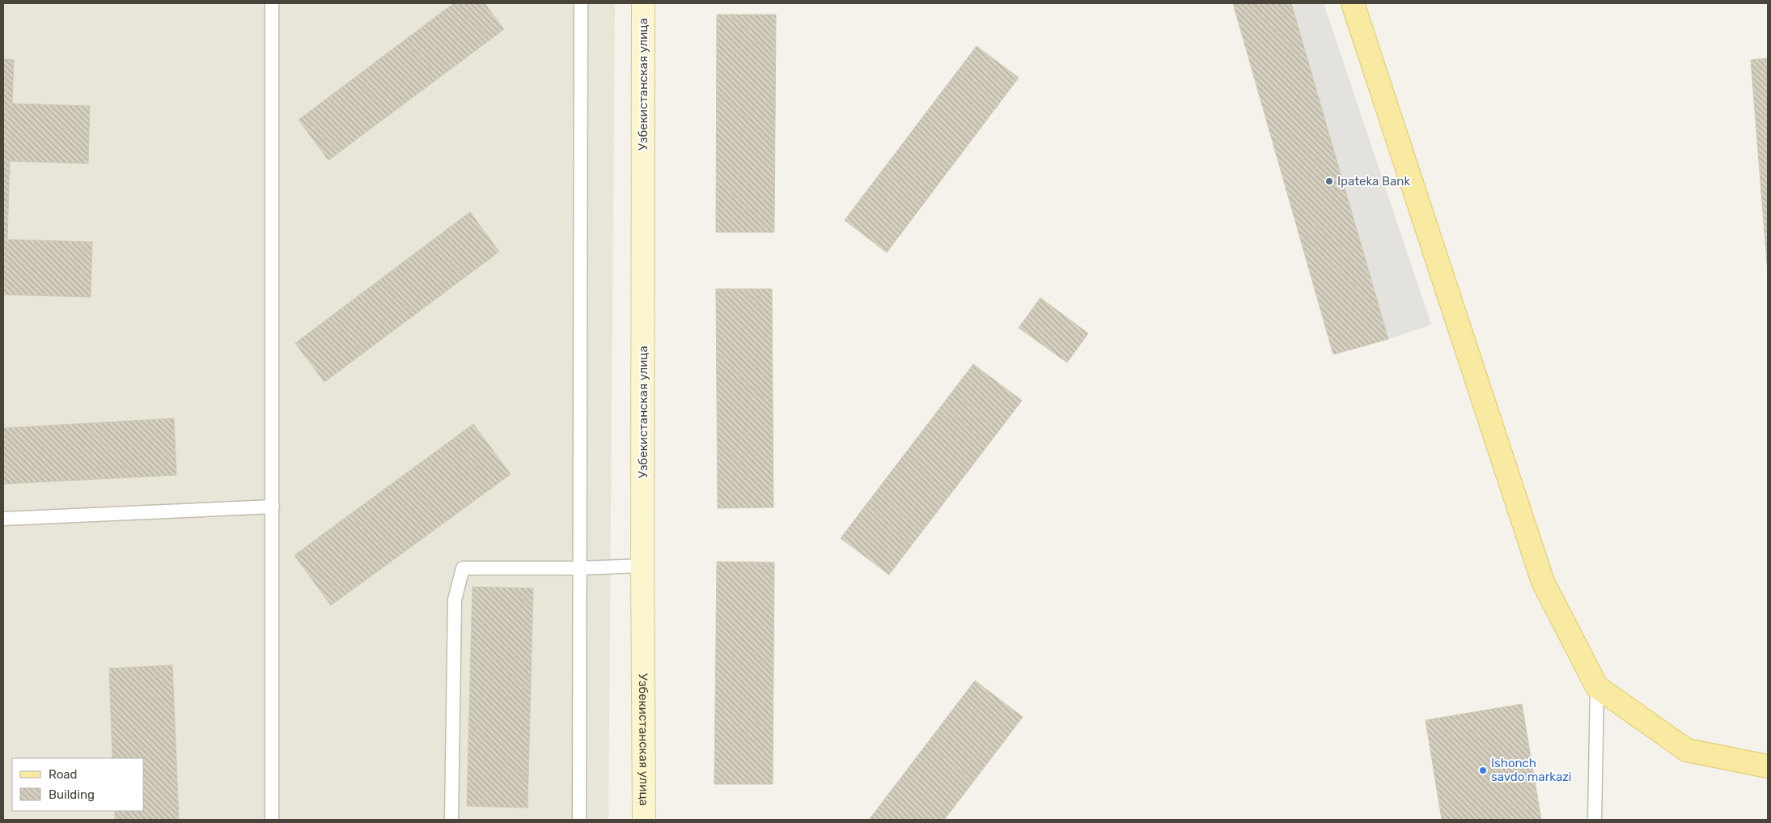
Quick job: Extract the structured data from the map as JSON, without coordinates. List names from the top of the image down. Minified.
{"streets":{"main road":["Узбекистанская улица"]},"places":["Ipateka Bank","Ishonch savdo markazi"],"legend":["Road","Building"]}
